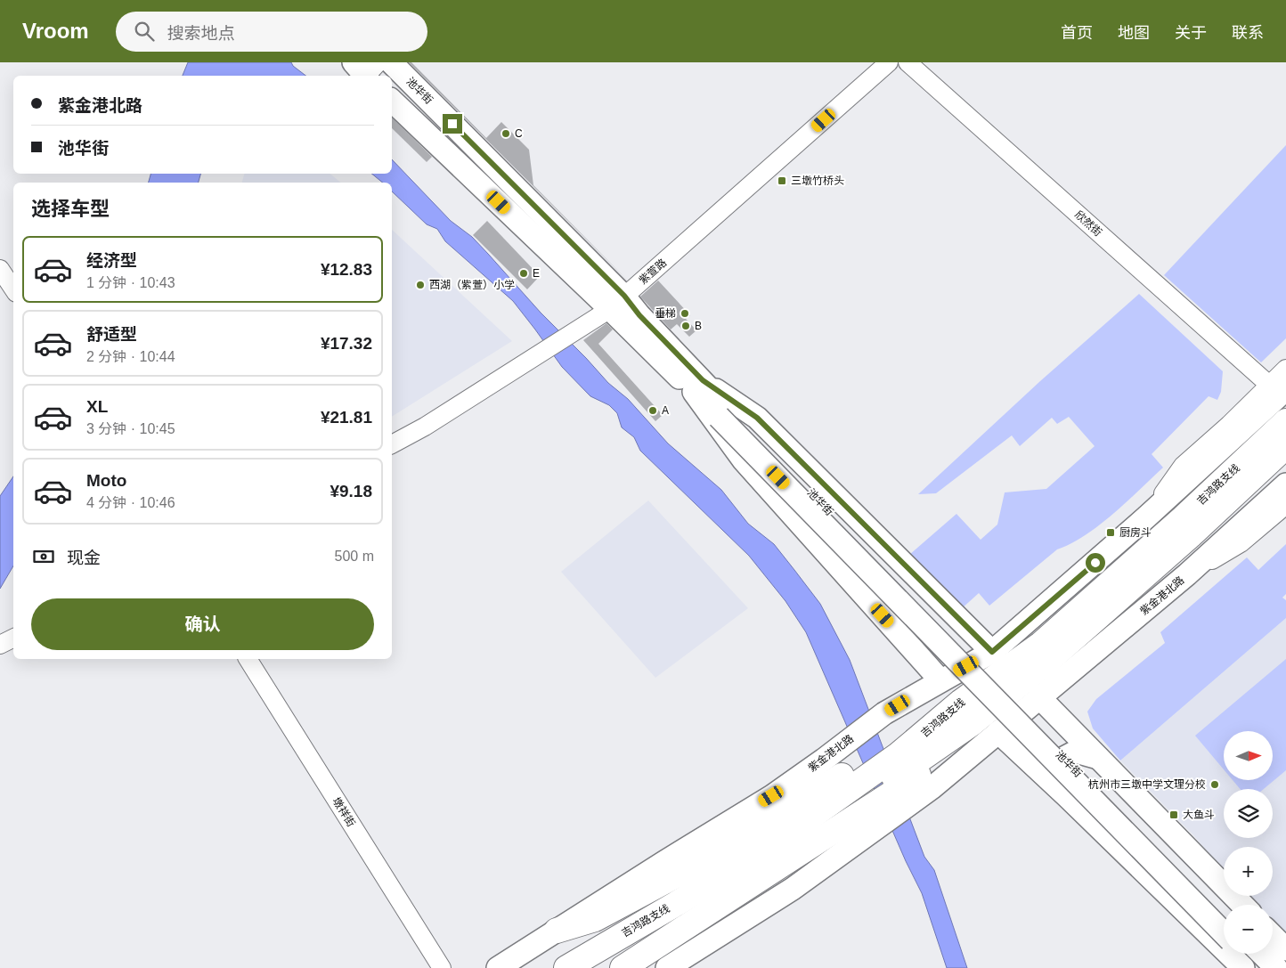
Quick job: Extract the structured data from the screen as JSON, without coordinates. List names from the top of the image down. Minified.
{"streets":{"highway":["吉鸿路支线"],"main road":["池华街","紫金港北路"],"street":["欣然街","紫萱路","墩祥街"]},"crossings":[["池华街","紫萱路"],["欣然街","紫金港北路"],["吉鸿路支线","紫金港北路"]],"places":{"other":["C","E","西湖（紫萱）小学","垂梯","B","A","杭州市三墩中学文理分校"],"transit":["三墩竹桥头","厨房斗","大鱼斗"]},"north":"right","page":{"header":"Vroom","search":"搜索地点","nav":["首页","地图","关于","联系"],"banner":["紫金港北路","池华街"],"heading":"选择车型","list":[{"name":"经济型","note":"1 分钟 · 10:43","value":"¥12.83"},{"name":"舒适型","note":"2 分钟 · 10:44","value":"¥17.32"},{"name":"XL","note":"3 分钟 · 10:45","value":"¥21.81"},{"name":"Moto","note":"4 分钟 · 10:46","value":"¥9.18"}],"pay":["现金","500 m"],"buttons":"确认","map_buttons":["+","−"]}}
